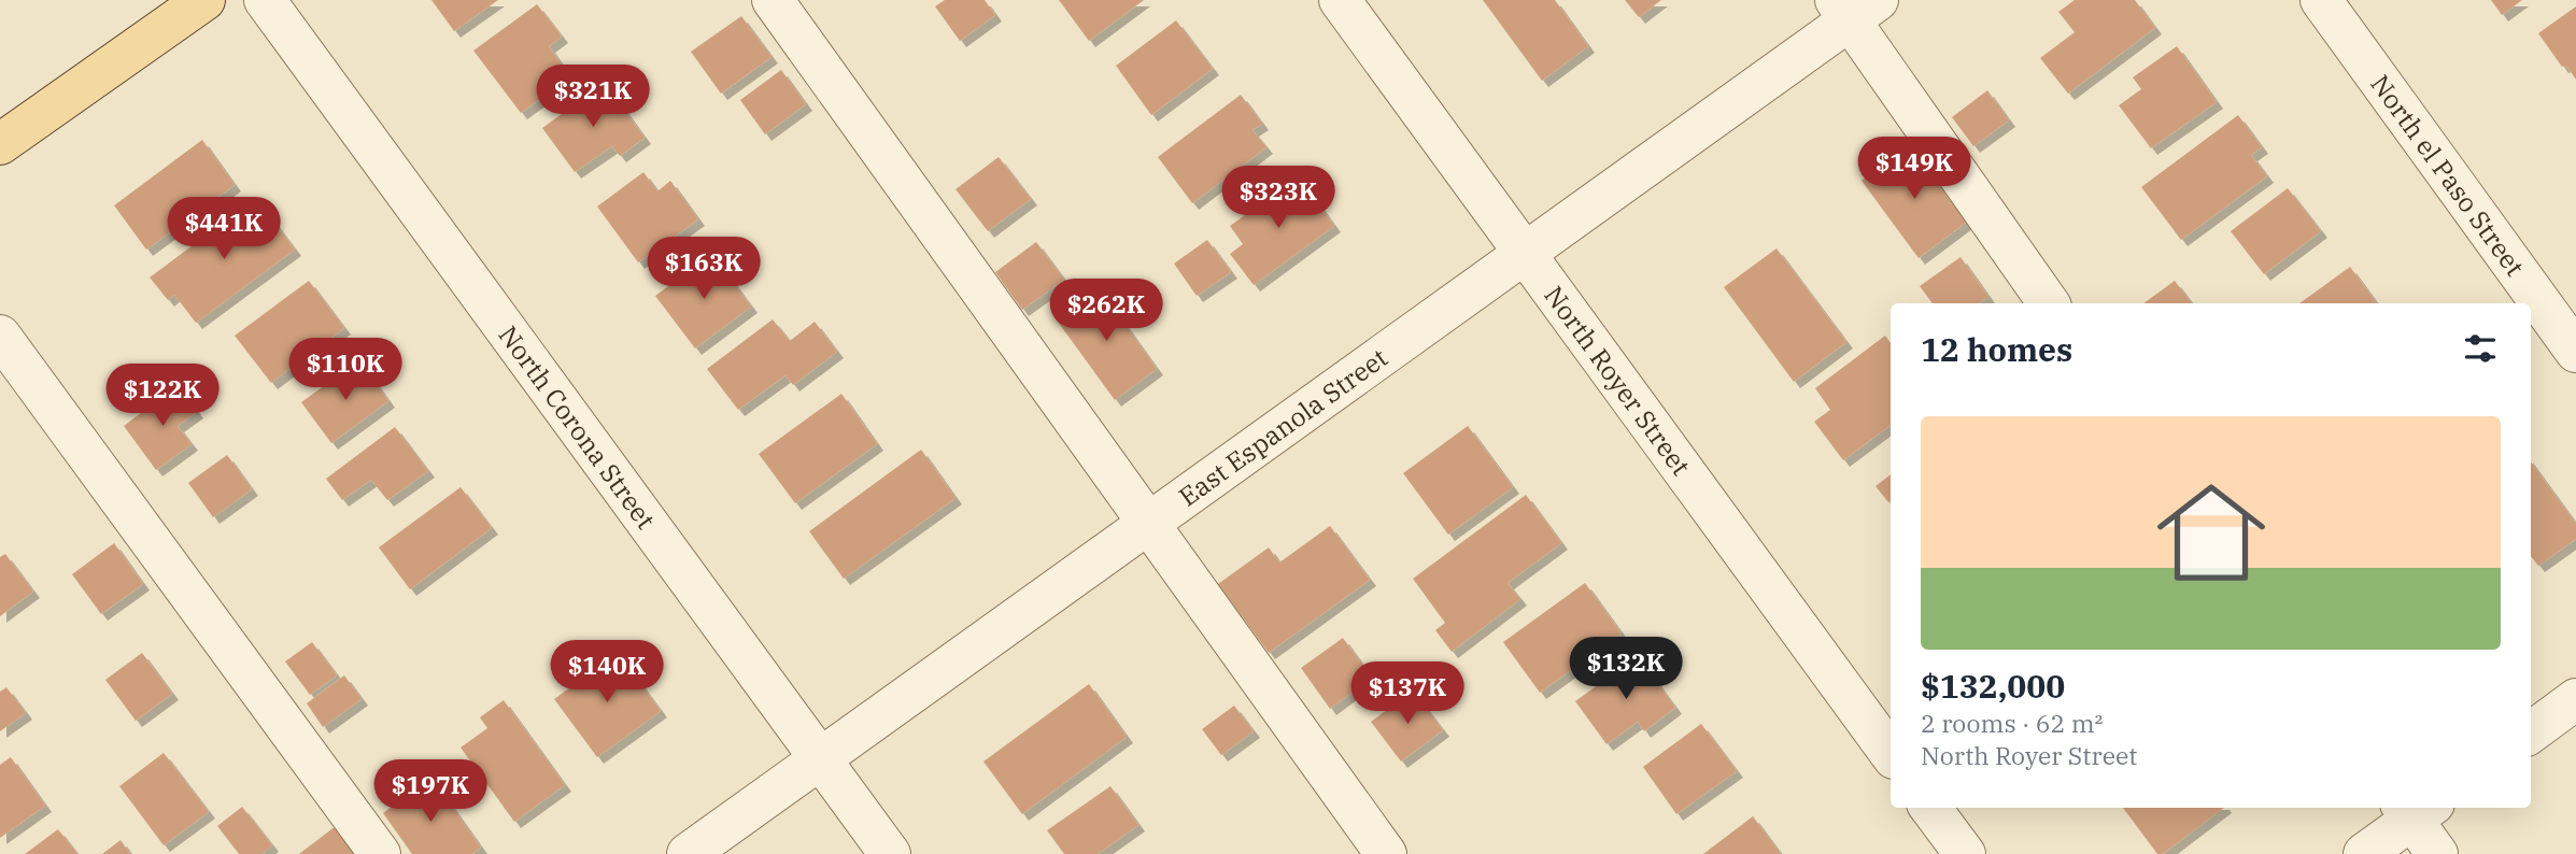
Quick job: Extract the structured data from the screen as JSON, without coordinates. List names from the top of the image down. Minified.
{"streets":{"street":["North el Paso Street","North Royer Street","North Corona Street","East Espanola Street"]},"crossings":[["North Royer Street","East Espanola Street"],["North Corona Street","East Espanola Street"]],"page":{"price":["$321K","$149K","$323K","$441K","$163K","$262K","$110K","$122K","$132K","$140K","$137K","$197K"],"heading":"12 homes","list":[{"name":"$132,000","note":"2 rooms · 62 m² · North Royer Street"}]}}
